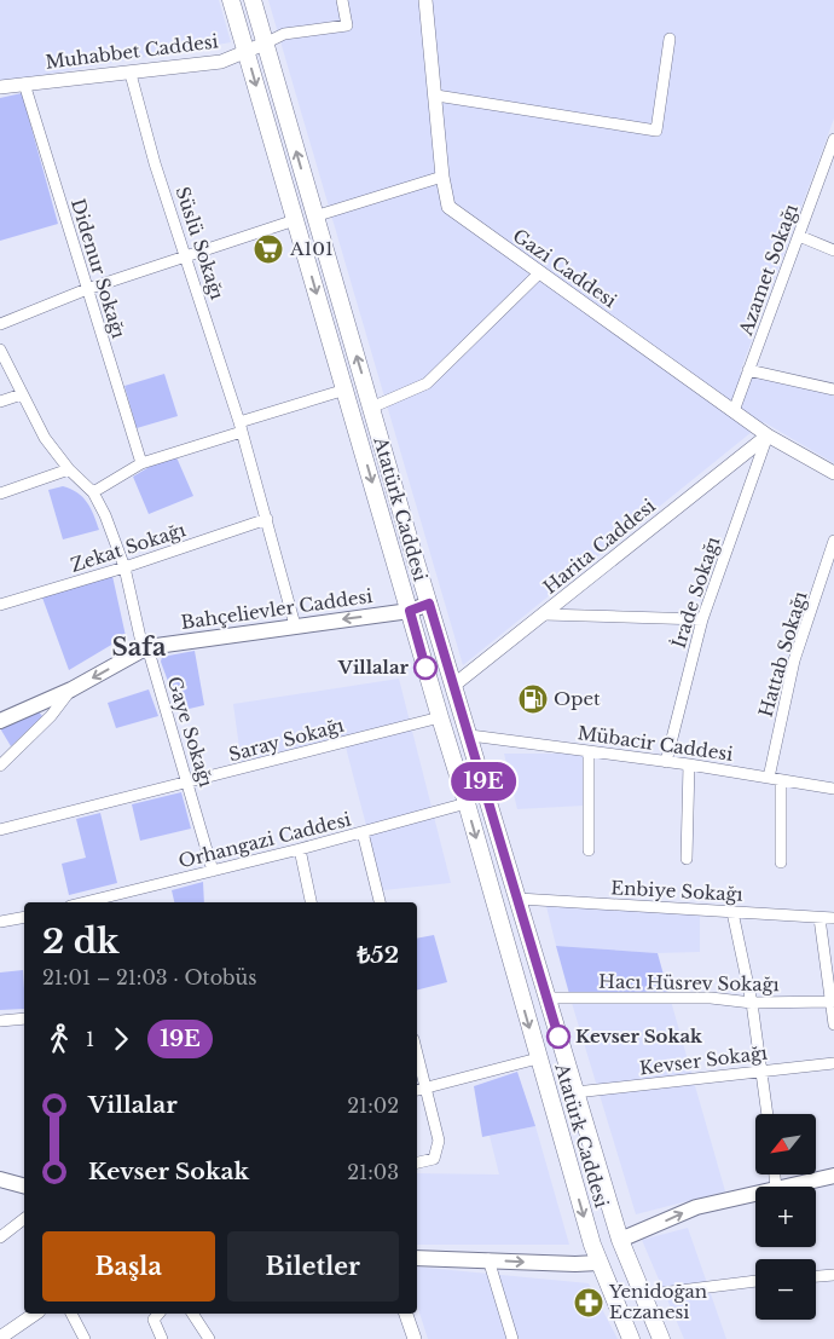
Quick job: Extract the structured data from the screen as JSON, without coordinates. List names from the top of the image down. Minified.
{"streets":{"main road":["Atatürk Caddesi","Bahçelievler Caddesi"],"street":["Muhabbet Caddesi","Süslü Sokağı","Didenur Sokağı","Gazi Caddesi","Azamet Sokağı","Harita Caddesi","Zekat Sokağı","İrade Sokağı","Hattab Sokağı","Gaye Sokağı","Saray Sokağı","Mübacir Caddesi","Orhangazi Caddesi","Enbiye Sokağı","Hacı Hüsrev Sokağı","Kevser Sokağı"]},"crossings":[["Muhabbet Caddesi","Süslü Sokağı"],["Muhabbet Caddesi","Didenur Sokağı"],["Muhabbet Caddesi","Atatürk Caddesi"],["Süslü Sokağı","Zekat Sokağı"],["Süslü Sokağı","Bahçelievler Caddesi"],["Gazi Caddesi","Azamet Sokağı"],["Gazi Caddesi","Harita Caddesi"],["Gazi Caddesi","İrade Sokağı"],["Atatürk Caddesi","Harita Caddesi"],["Atatürk Caddesi","Bahçelievler Caddesi"],["Atatürk Caddesi","Saray Sokağı"],["Atatürk Caddesi","Mübacir Caddesi"],["Atatürk Caddesi","Orhangazi Caddesi"],["Atatürk Caddesi","Enbiye Sokağı"],["Atatürk Caddesi","Hacı Hüsrev Sokağı"],["Atatürk Caddesi","Kevser Sokağı"],["Harita Caddesi","İrade Sokağı"],["Zekat Sokağı","Gaye Sokağı"],["İrade Sokağı","Mübacir Caddesi"],["Bahçelievler Caddesi","Gaye Sokağı"],["Hattab Sokağı","Mübacir Caddesi"],["Gaye Sokağı","Saray Sokağı"],["Gaye Sokağı","Orhangazi Caddesi"]],"one_way":["Bahçelievler Caddesi"],"districts":["Safa"],"places":{"supermarket":["A101"],"other":["Villalar","Kevser Sokak"],"fuel station":["Opet"],"pharmacy":["Yenidoğan Eczanesi"]},"lines":["bus line 19E"],"north":"bottom left","page":{"on_map":"19E","heading":["2 dk","21:01 – 21:03 · Otobüs","₺52"],"legs":["1","19E"],"list":[{"name":"Villalar","value":"21:02"},{"name":"Kevser Sokak","value":"21:03"}],"map_buttons":["+","−"],"buttons":["Başla","Biletler"]}}
